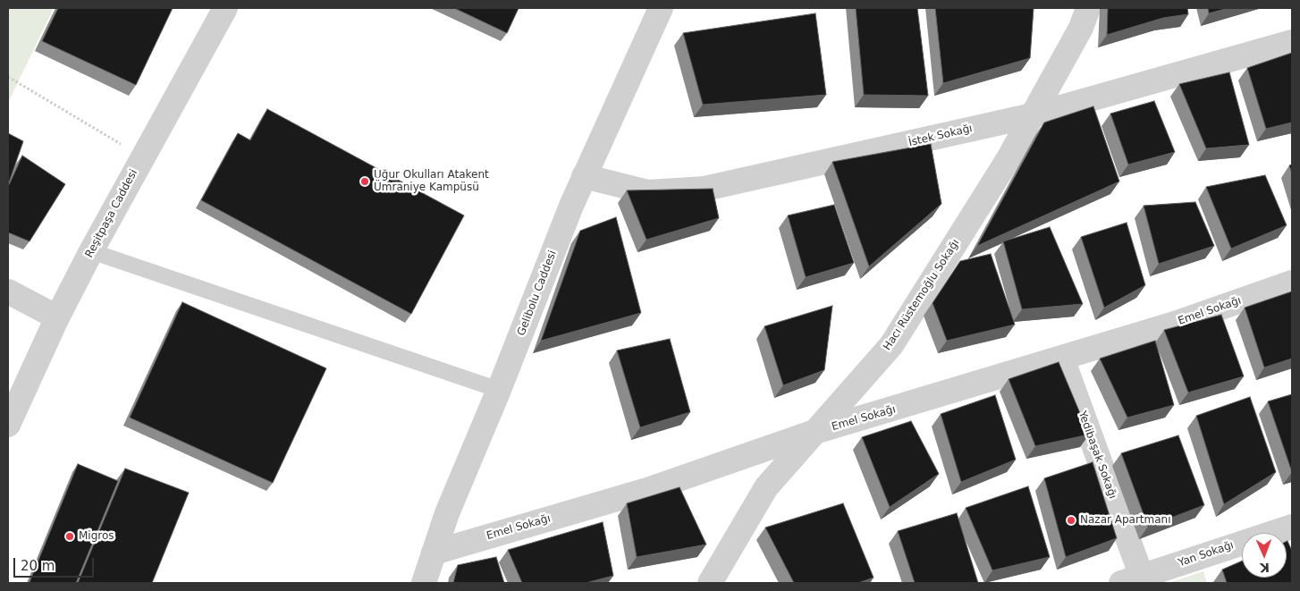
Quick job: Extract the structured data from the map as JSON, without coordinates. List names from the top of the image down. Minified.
{"streets":{"street":["İstek Sokağı","Reşitpaşa Caddesi","Gelibolu Caddesi","Hacı Rüstemoğlu Sokağı","Emel Sokağı","Yedibaşak Sokağı","Yan Sokağı"]},"crossings":[["İstek Sokağı","Gelibolu Caddesi"],["İstek Sokağı","Hacı Rüstemoğlu Sokağı"],["Gelibolu Caddesi","Emel Sokağı"],["Hacı Rüstemoğlu Sokağı","Emel Sokağı"],["Emel Sokağı","Yedibaşak Sokağı"],["Yedibaşak Sokağı","Yan Sokağı"]],"places":["Uğur Okulları Atakent Ümraniye Kampüsü","Nazar Apartmanı","Migros"],"scale_bar":"20 m","north":"bottom"}
